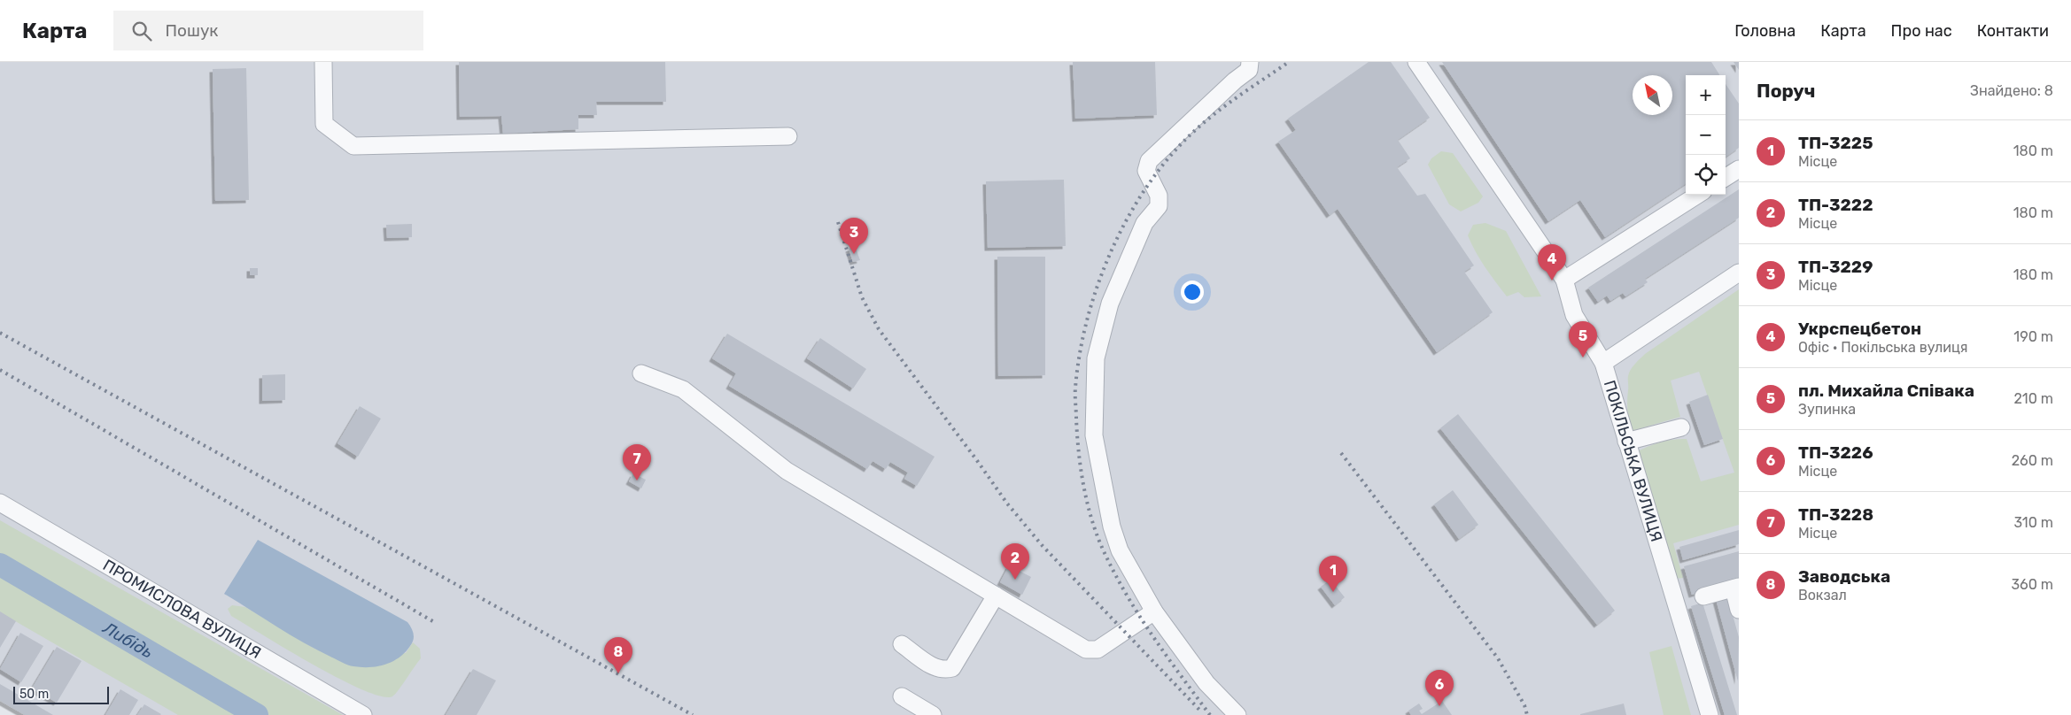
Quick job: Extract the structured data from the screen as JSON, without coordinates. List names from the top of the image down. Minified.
{"streets":{"street":["ПОКІЛЬСЬКА ВУЛИЦЯ","ПРОМИСЛОВА ВУЛИЦЯ"]},"water":["Либідь"],"scale_bar":"50 m","north":"top left","page":{"header":"Карта","search":"Пошук","nav":["Головна","Карта","Про нас","Контакти"],"heading":["Поруч","Знайдено: 8"],"map_buttons":["+","−"],"list":[{"mark":"1","name":"ТП-3225","note":"Місце","value":"180 m"},{"mark":"2","name":"ТП-3222","note":"Місце","value":"180 m"},{"mark":"3","name":"ТП-3229","note":"Місце","value":"180 m"},{"mark":"4","name":"Укрспецбетон","note":"Офіс · Покільська вулиця","value":"190 m"},{"mark":"5","name":"пл. Михайла Співака","note":"Зупинка","value":"210 m"},{"mark":"6","name":"ТП-3226","note":"Місце","value":"260 m"},{"mark":"7","name":"ТП-3228","note":"Місце","value":"310 m"},{"mark":"8","name":"Заводська","note":"Вокзал","value":"360 m"}],"pins":["3","4","5","7","2","1","8","6"],"scale":"50 m"}}
